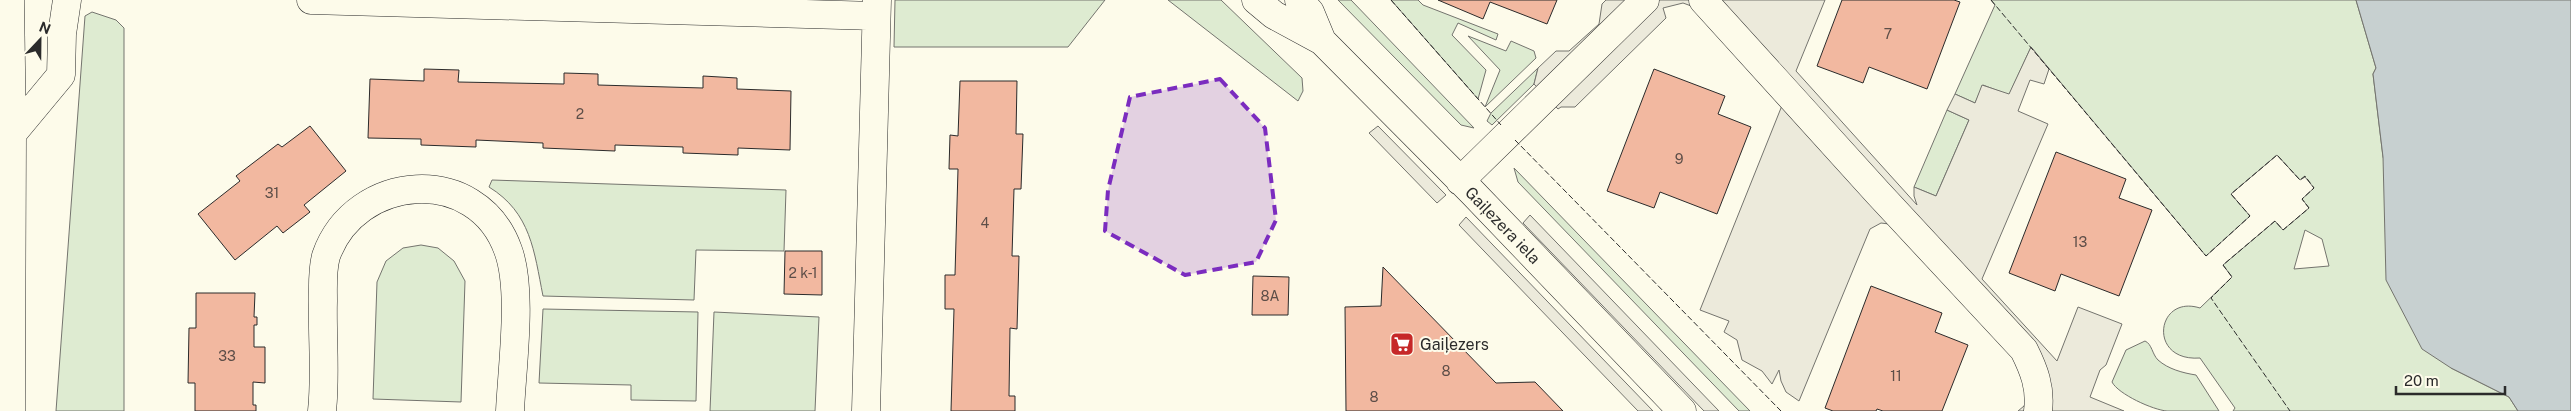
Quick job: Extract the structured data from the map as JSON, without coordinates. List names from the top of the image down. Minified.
{"streets":{"street":["Gaiļezera iela"]},"places":{"supermarket":["Gaiļezers"]},"house_numbers":["7","2","9","31","4","13","2 k-1","8A","33","8","11","8"],"scale_bar":"20 m","north":"top"}
